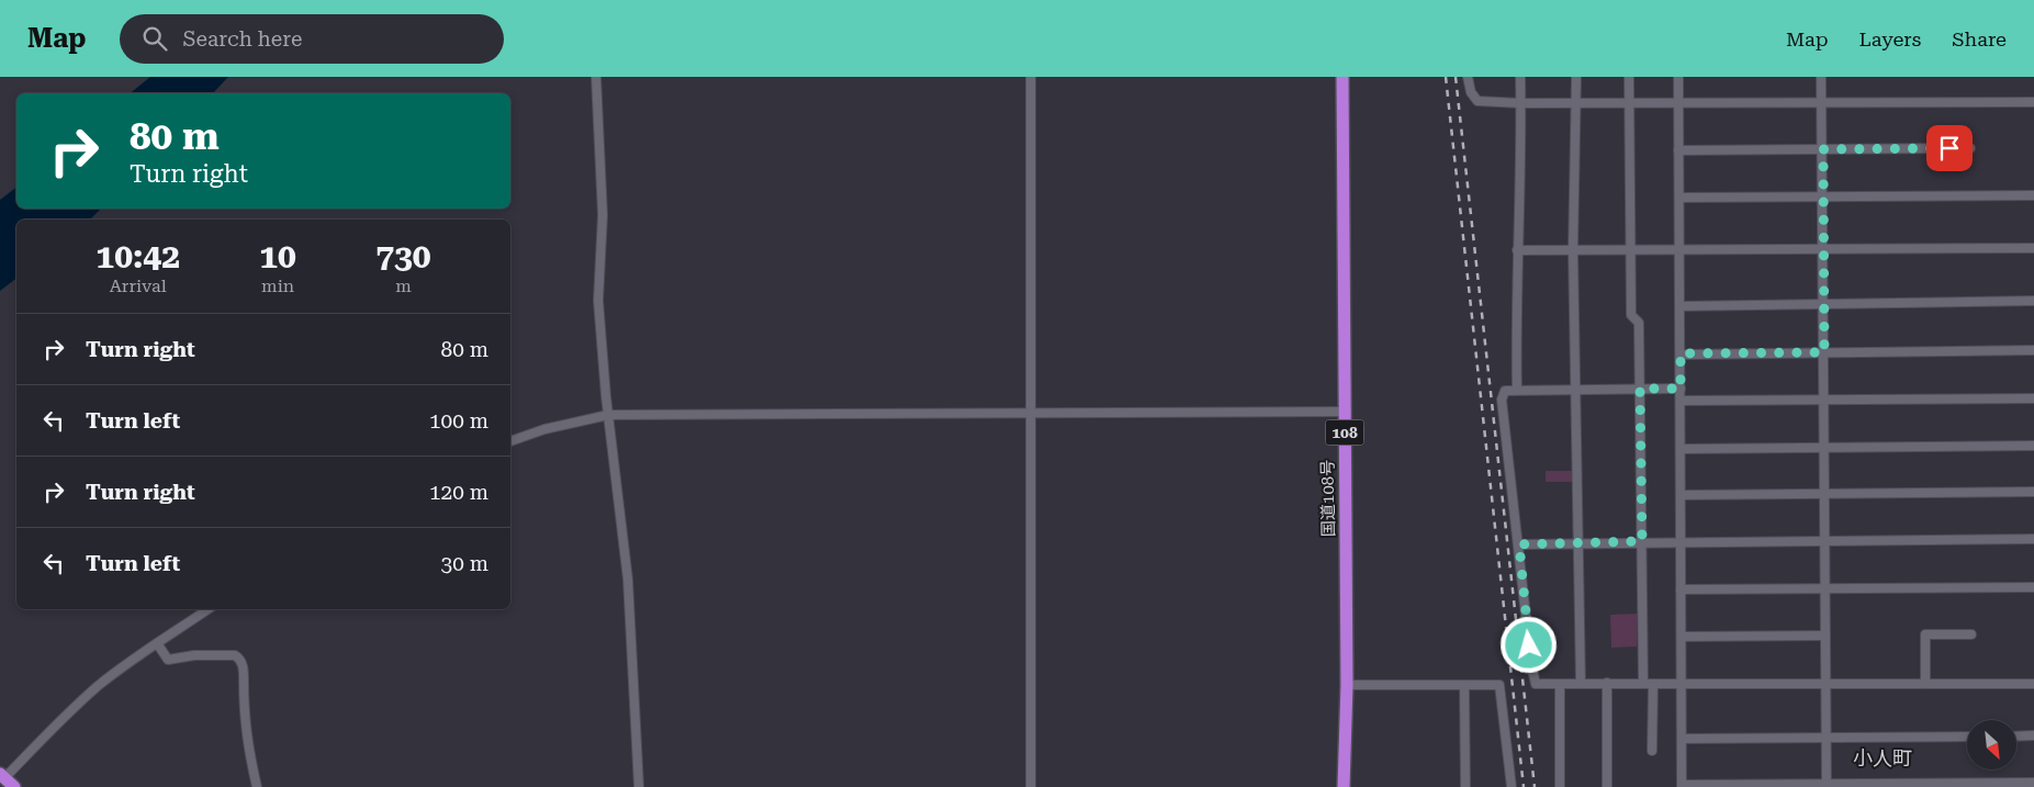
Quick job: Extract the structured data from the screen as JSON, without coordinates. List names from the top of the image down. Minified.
{"streets":{"highway":["108","国道108号"]},"districts":["小人町"],"north":"bottom right","page":{"header":"Map","search":"Search here","nav":["Map","Layers","Share"],"turn":["80 m","Turn right"],"eta":["10:42","Arrival","10","min","730","m"],"list":[{"name":"Turn right","value":"80 m"},{"name":"Turn left","value":"100 m"},{"name":"Turn right","value":"120 m"},{"name":"Turn left","value":"30 m"}]}}
